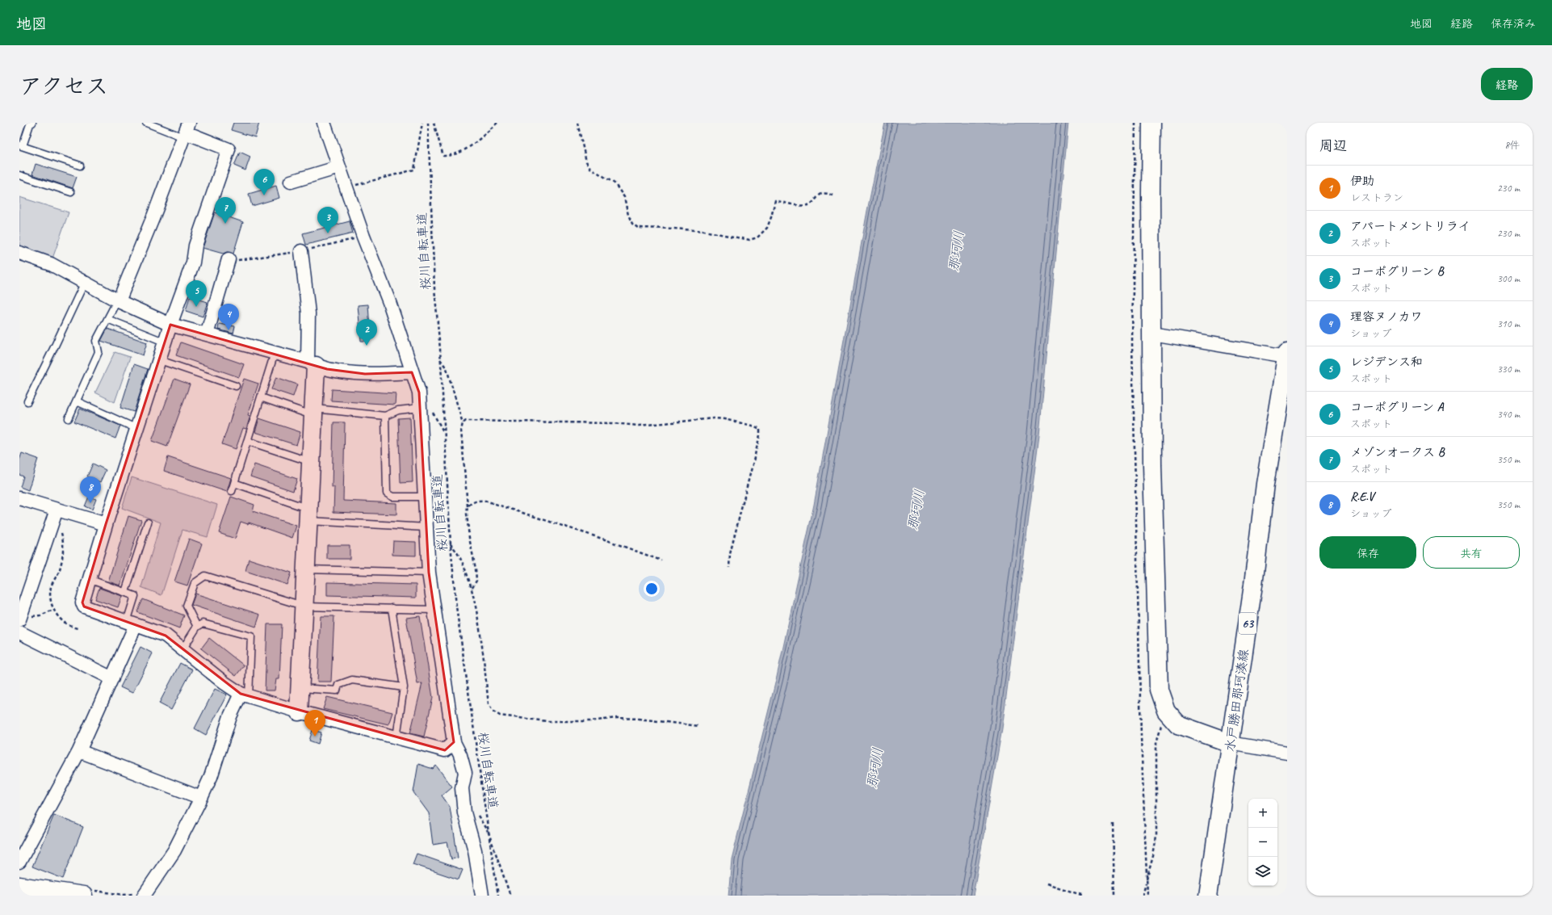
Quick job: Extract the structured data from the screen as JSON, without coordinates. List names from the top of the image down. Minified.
{"streets":{"street":["63","水戸勝田那珂湊線"],"path":["桜川自転車道"]},"water":["那珂川"],"page":{"header":"地図","nav":["地図","経路","保存済み"],"title":"アクセス","buttons":["経路",["保存","共有"]],"heading":["周辺","8件"],"list":[{"mark":"1","name":"伊助","note":"レストラン","value":"230 m"},{"mark":"2","name":"アパートメントリライ","note":"スポット","value":"230 m"},{"mark":"3","name":"コーポグリーン B","note":"スポット","value":"300 m"},{"mark":"4","name":"理容ヌノカワ","note":"ショップ","value":"310 m"},{"mark":"5","name":"レジデンス和","note":"スポット","value":"330 m"},{"mark":"6","name":"コーポグリーン A","note":"スポット","value":"340 m"},{"mark":"7","name":"メゾンオークス B","note":"スポット","value":"350 m"},{"mark":"8","name":"R.E.V","note":"ショップ","value":"350 m"}],"pins":["6","7","3","5","4","2","8","1"],"map_buttons":["+","−"]}}
